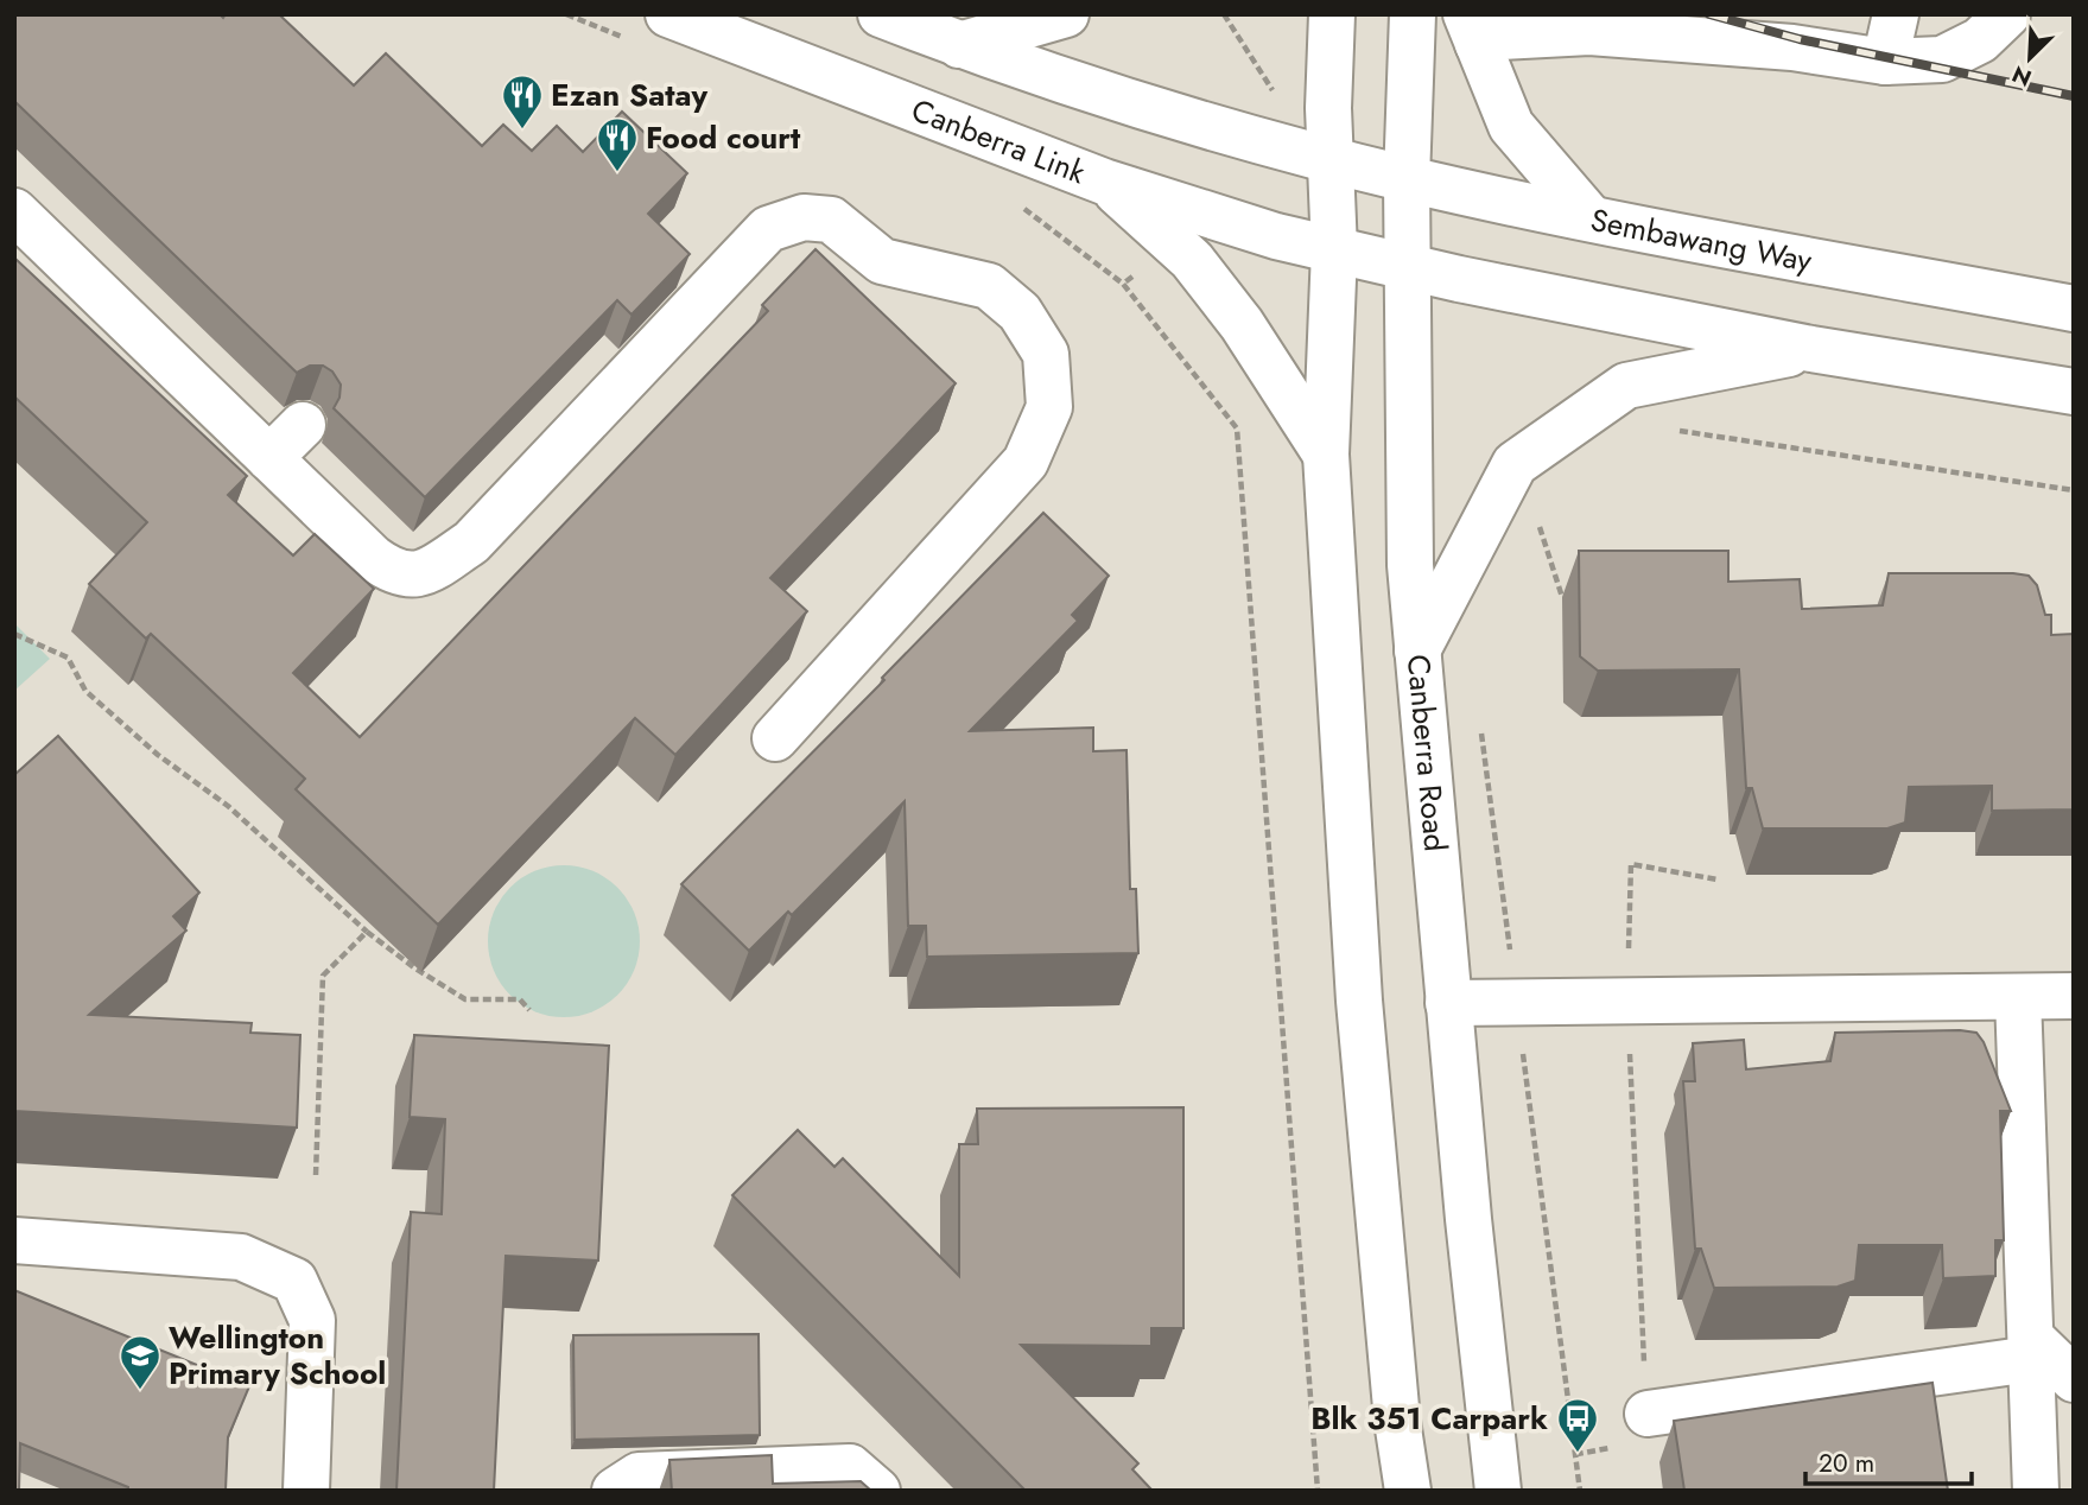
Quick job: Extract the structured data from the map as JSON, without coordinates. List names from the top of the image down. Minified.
{"streets":{"main road":["Canberra Link","Sembawang Way","Canberra Road"]},"crossings":[["Sembawang Way","Canberra Road"]],"places":{"restaurant":["Ezan Satay","Food court"],"school or university":["Wellington Primary School"],"bus stop":["Blk 351 Carpark"]},"scale_bar":"20 m","north":"bottom left"}
